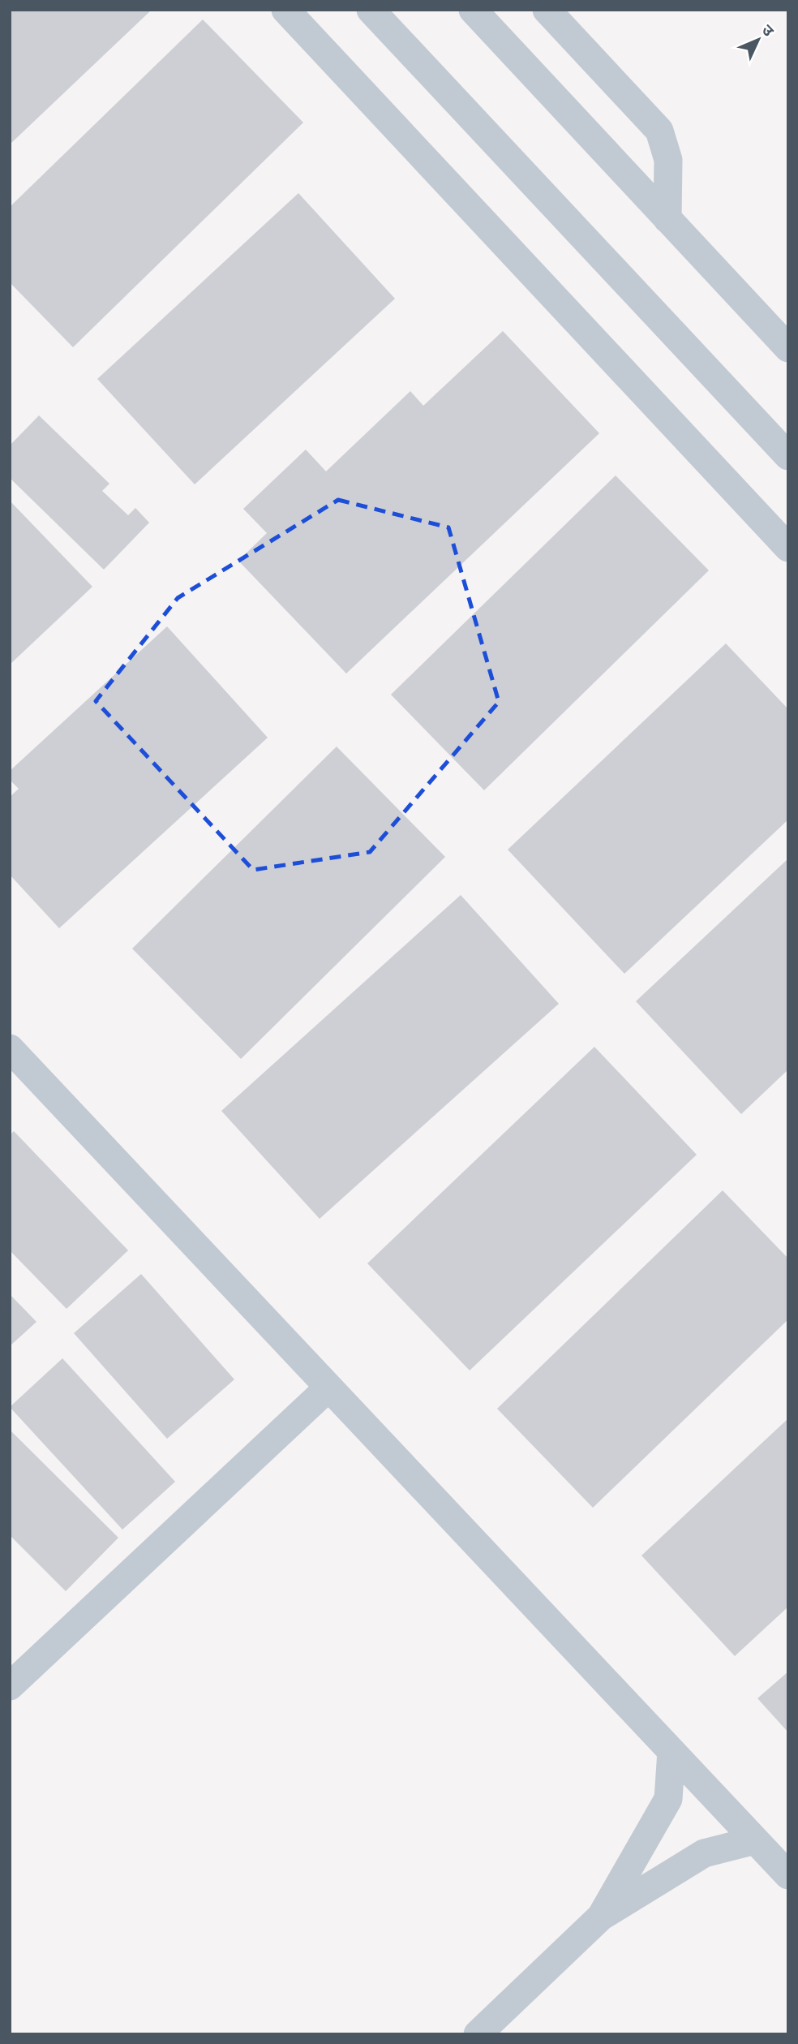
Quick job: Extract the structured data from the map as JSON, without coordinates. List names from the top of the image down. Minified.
{"north":"top right"}
